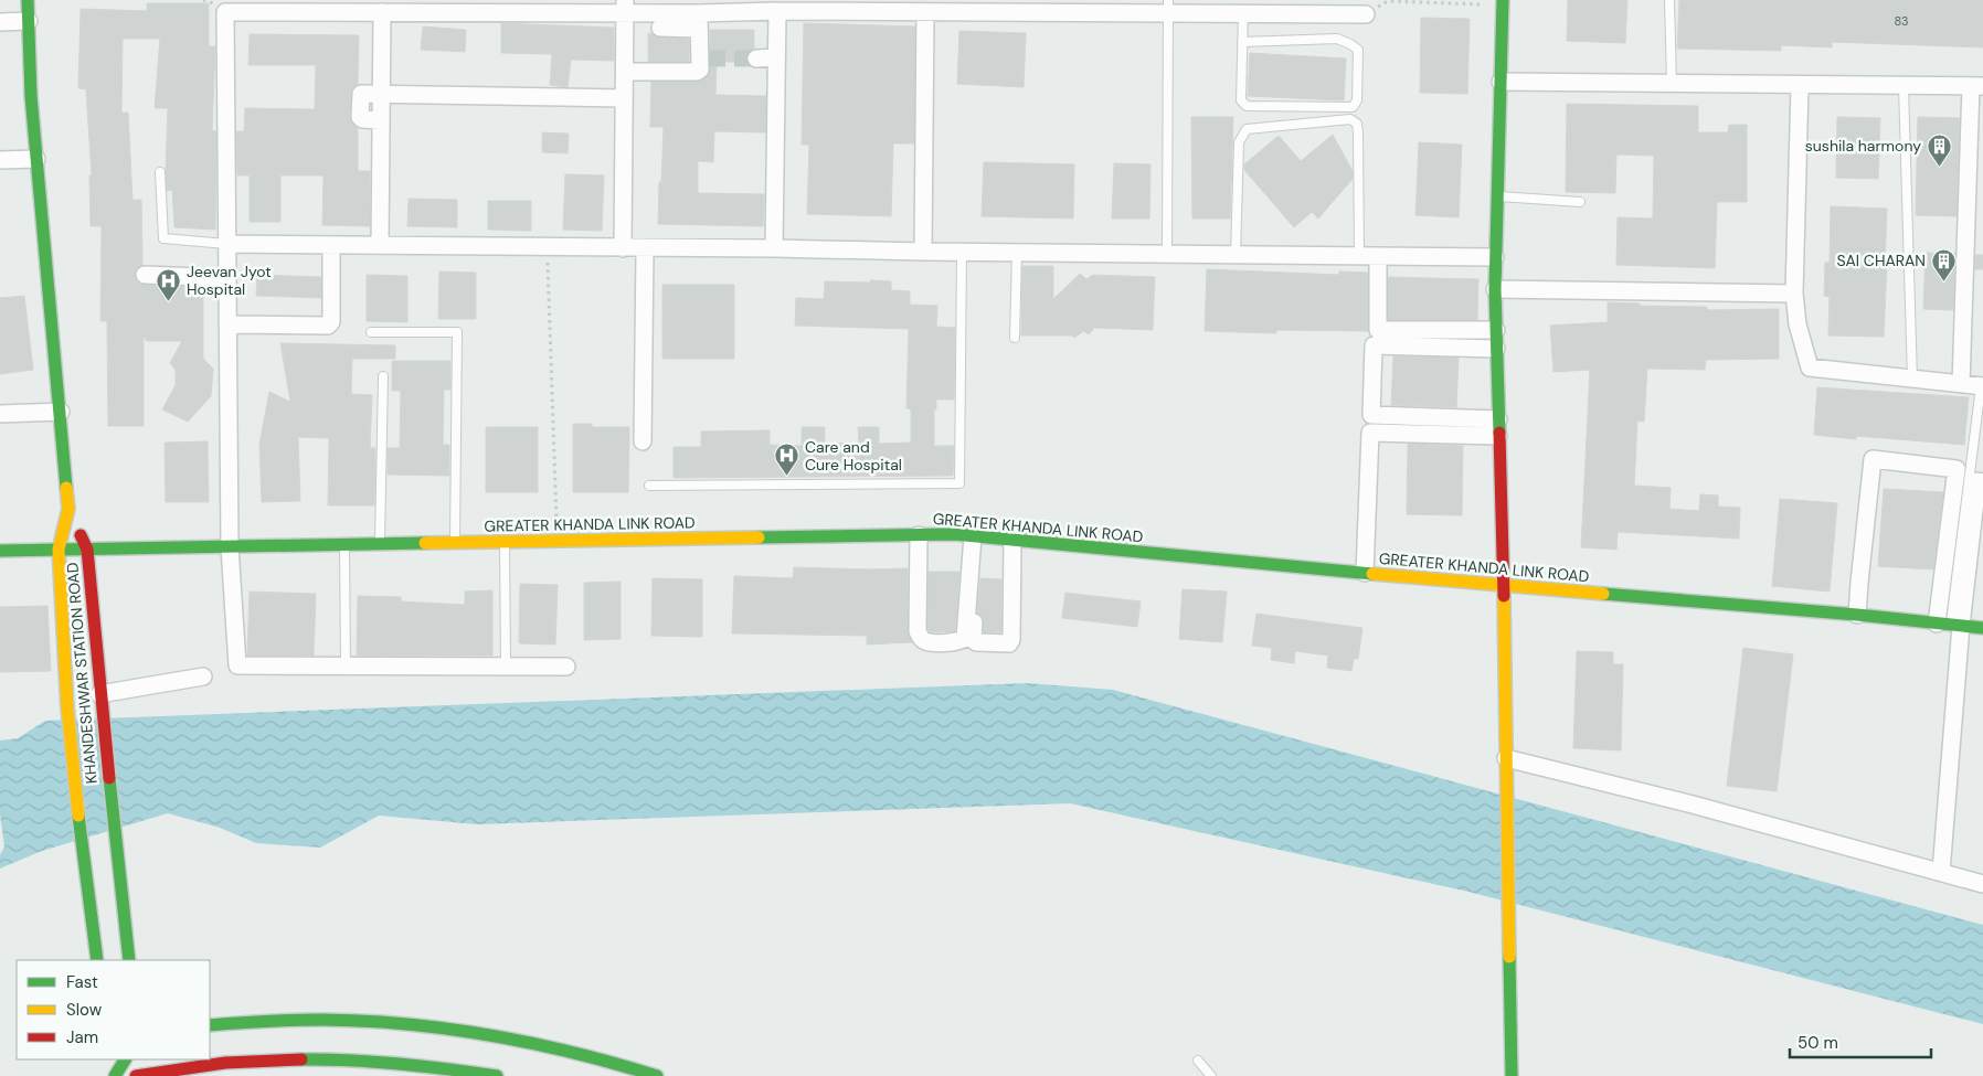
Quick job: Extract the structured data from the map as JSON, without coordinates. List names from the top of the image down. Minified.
{"streets":{"street":["GREATER KHANDA LINK ROAD","KHANDESHWAR STATION ROAD"]},"crossings":[["GREATER KHANDA LINK ROAD","KHANDESHWAR STATION ROAD"]],"places":{"building":["sushila harmony","SAI CHARAN"],"hospital":["Jeevan Jyot Hospital","Care and Cure Hospital"]},"house_numbers":["83"],"legend":["Fast","Slow","Jam"],"scale_bar":"50 m"}
